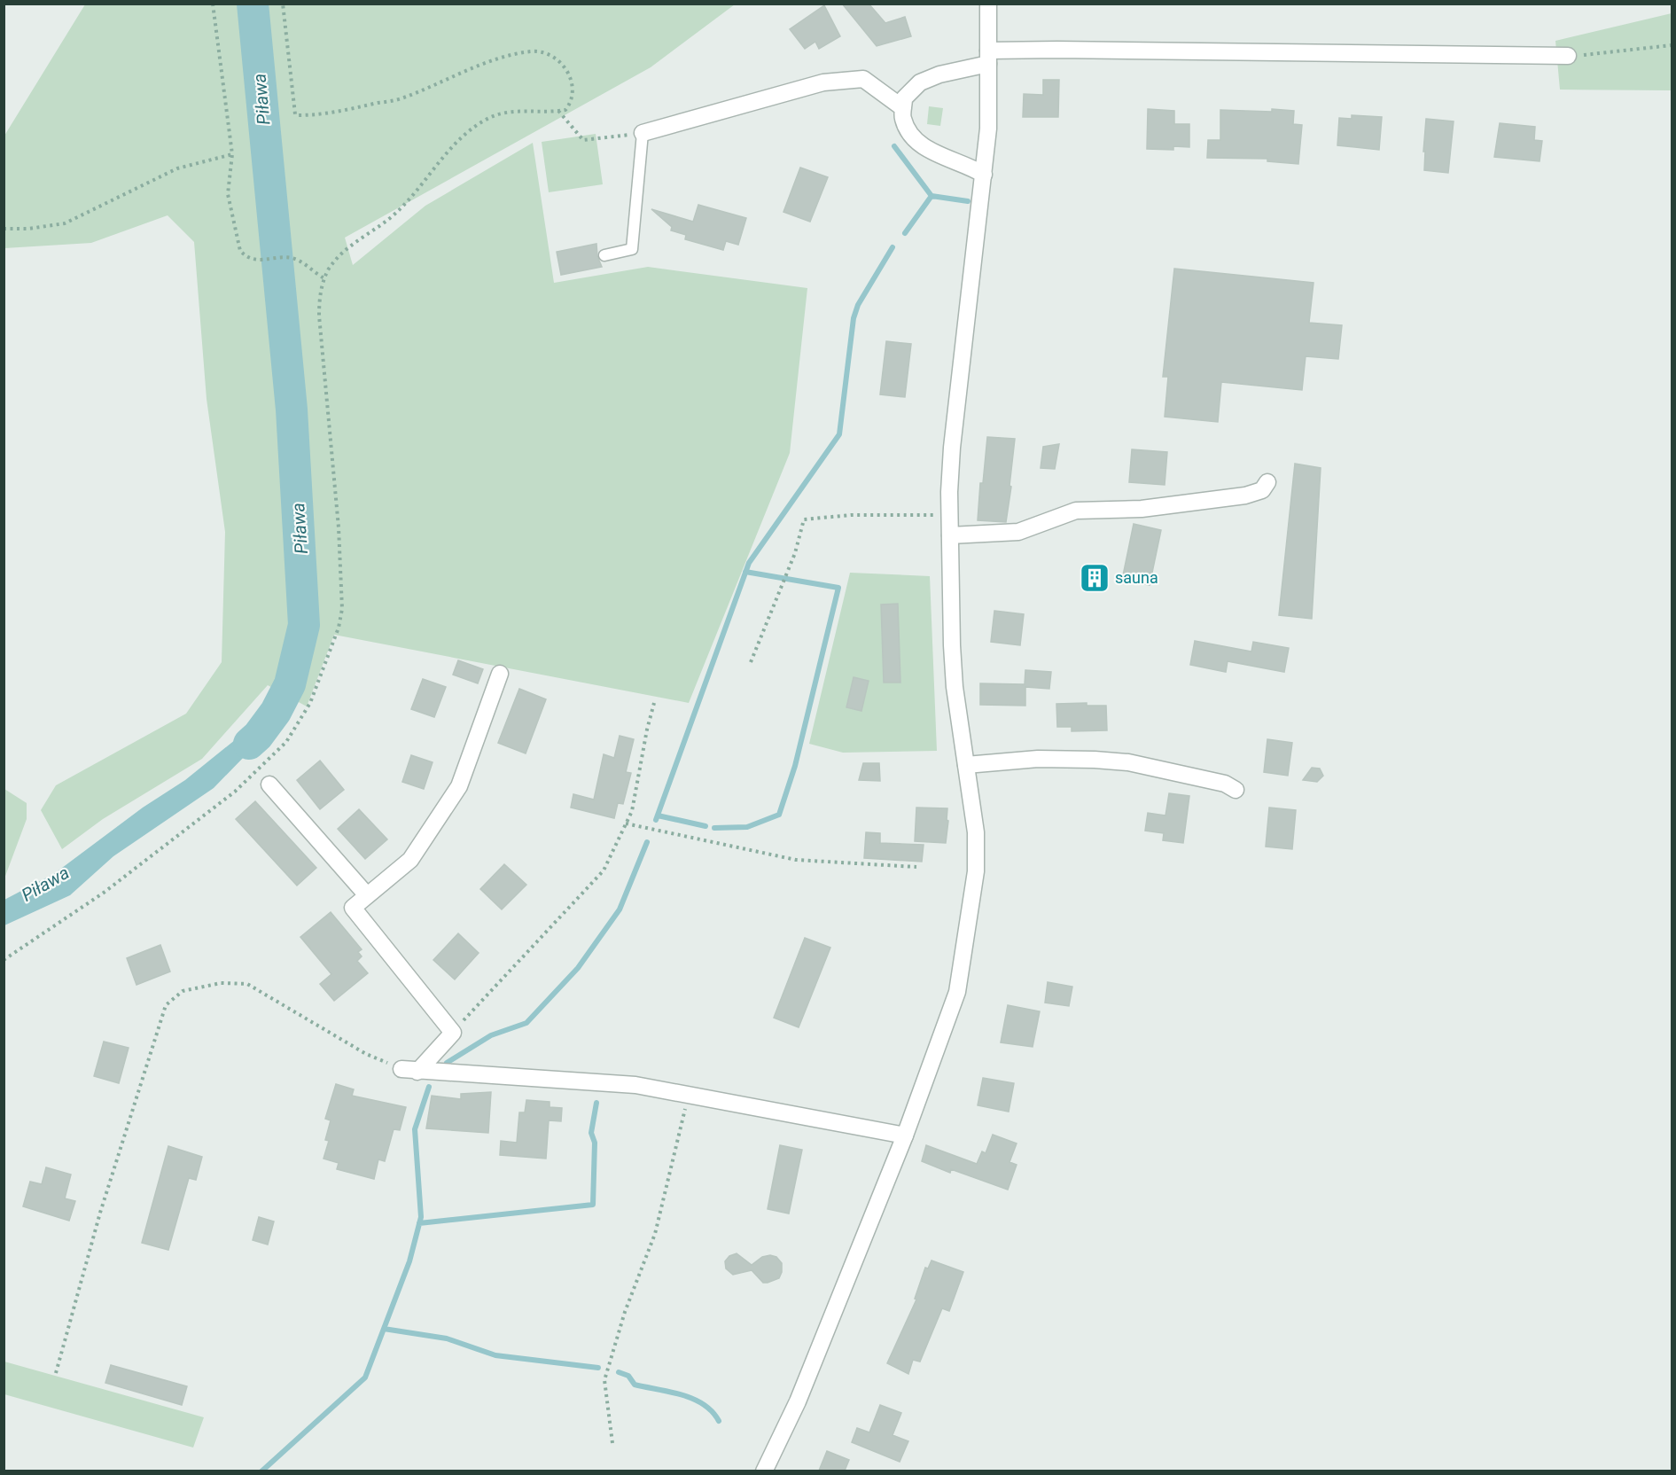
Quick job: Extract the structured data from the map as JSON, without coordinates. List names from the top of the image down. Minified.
{"water":["Piława"],"places":{"building":["sauna"]}}
